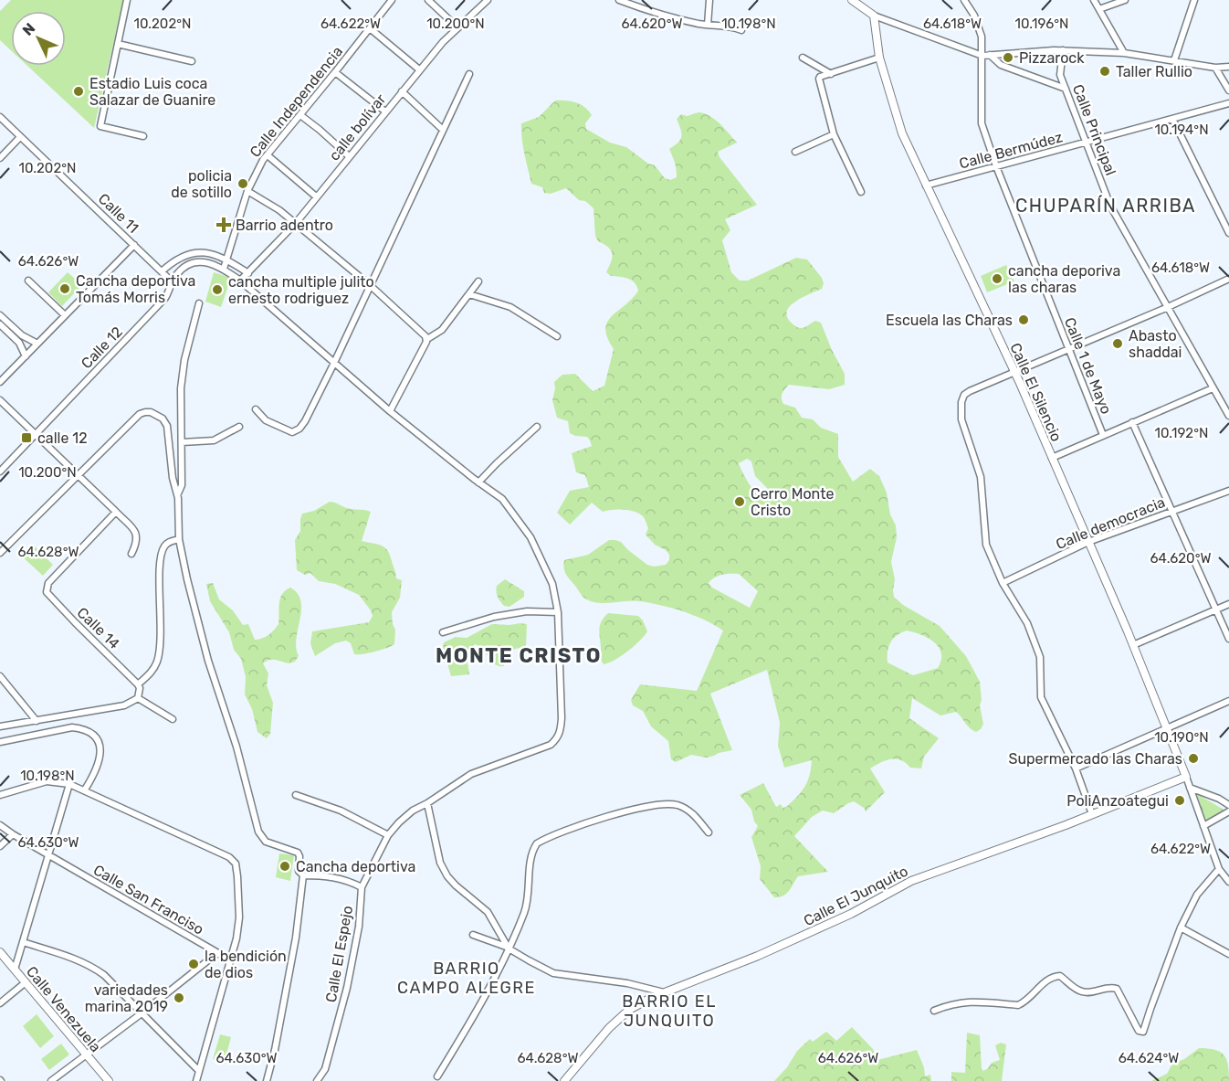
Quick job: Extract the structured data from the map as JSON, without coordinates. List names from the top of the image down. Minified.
{"streets":{"street":["Calle Independencia","calle bolívar","Calle Principal","Calle Bermúdez","Calle 11","Calle 12","Calle 1 de Mayo","Calle El Silencio","Calle democracia","Calle 14","Calle El Junquito","Calle San Franciso","Calle El Espejo","Calle Venezuela"]},"crossings":[["Calle Independencia","Calle 12"],["Calle Principal","Calle Bermúdez"],["Calle Bermúdez","Calle 1 de Mayo"],["Calle Bermúdez","Calle El Silencio"],["Calle 11","Calle 12"],["Calle El Silencio","Calle democracia"],["Calle El Silencio","Calle El Junquito"]],"districts":["CHUPARÍN ARRIBA","MONTE CRISTO","BARRIO CAMPO ALEGRE","BARRIO EL JUNQUITO"],"places":{"other":["Pizzarock","Taller Rullio","Estadio Luis coca Salazar de Guanire","policia de sotillo","cancha deporiva las charas","Cancha deportiva Tomás Morris","cancha multiple julito ernesto rodriguez","Escuela las Charas","Abasto shaddai","Cerro Monte Cristo","Supermercado las Charas","PoliAnzoategui","Cancha deportiva","la bendición de dios","variedades marina 2019"],"health":["Barrio adentro"],"transit":["calle 12"]},"north":"top left","coordinates":["64.622°W","64.620°W","64.618°W","10.202°N","10.200°N","10.198°N","10.196°N","10.194°N","64.626°W","10.192°N","64.628°W","10.190°N","64.630°W","64.624°W"]}
